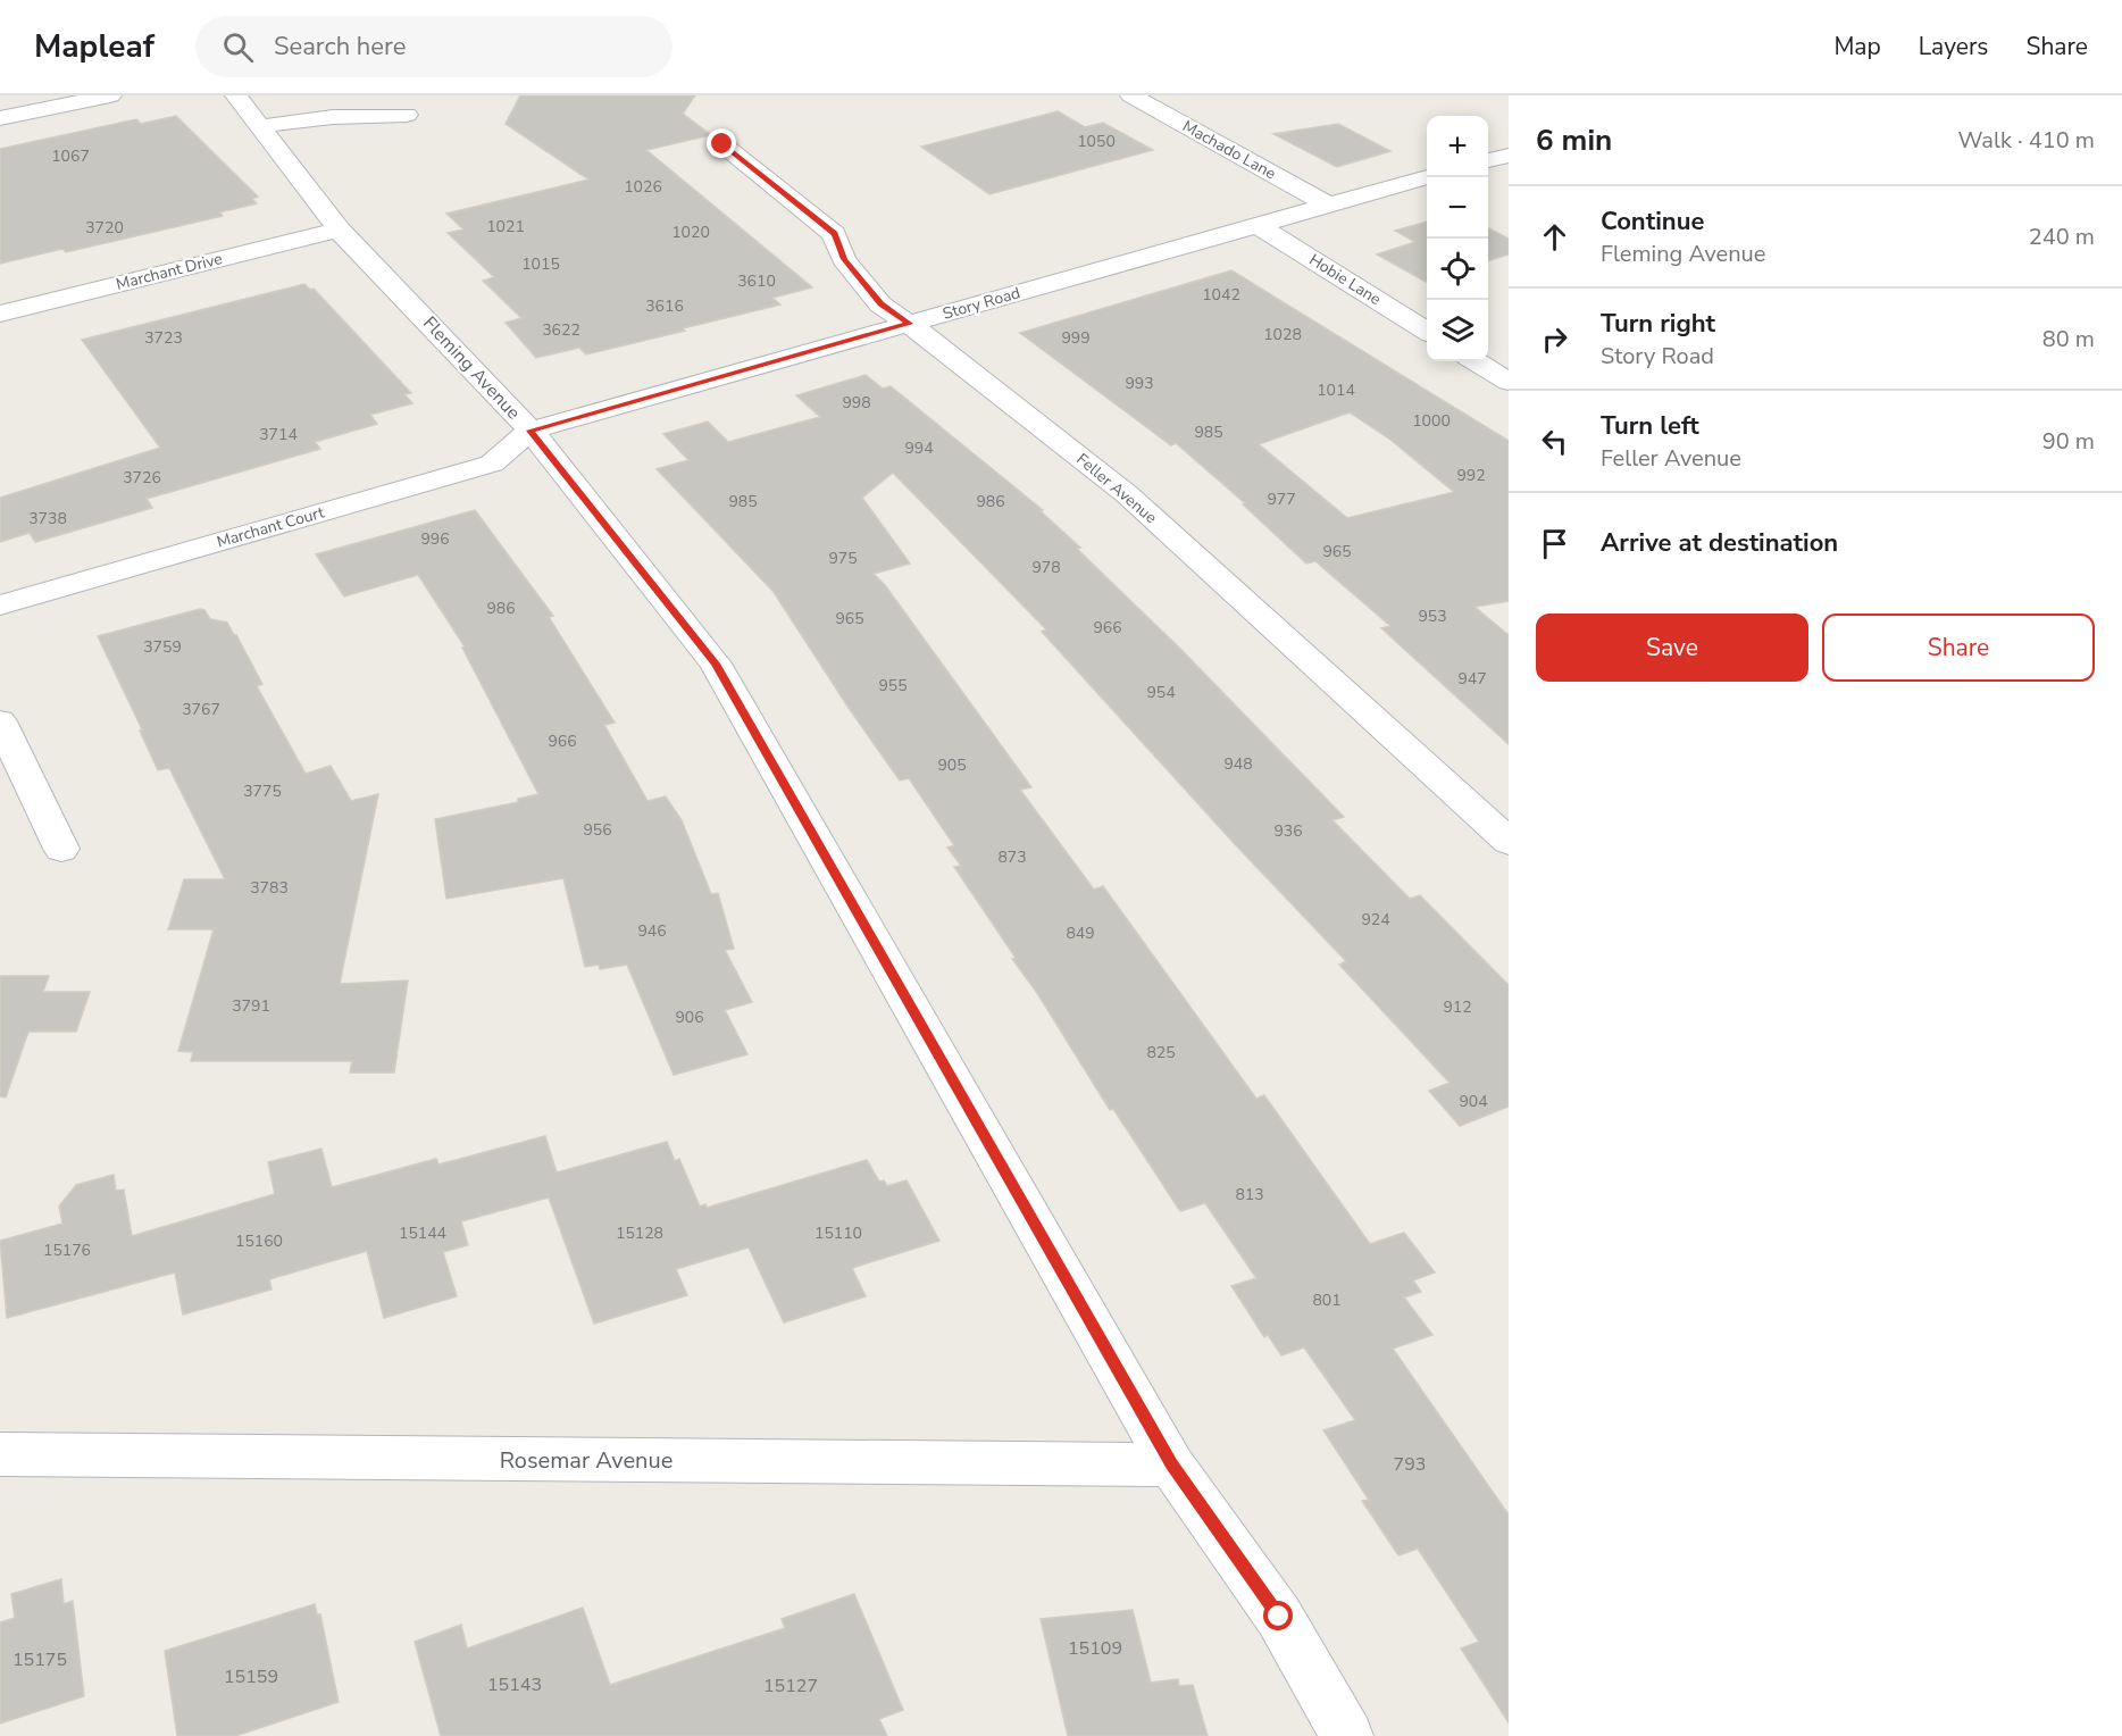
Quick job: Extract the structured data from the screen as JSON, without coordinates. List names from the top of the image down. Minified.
{"streets":{"street":["Machado Lane","Marchant Drive","Hobie Lane","Story Road","Fleming Avenue","Feller Avenue","Marchant Court","Rosemar Avenue"]},"crossings":[["Machado Lane","Story Road"],["Marchant Drive","Fleming Avenue"],["Hobie Lane","Story Road"],["Story Road","Fleming Avenue"],["Story Road","Feller Avenue"],["Story Road","Marchant Court"],["Fleming Avenue","Marchant Court"],["Fleming Avenue","Rosemar Avenue"]],"house_numbers":["1050","1067","1026","1021","3720","1020","1015","3610","1042","3616","3622","1028","3723","999","993","1014","998","1000","985","3714","994","992","3726","977","985","986","3738","996","965","975","978","986","953","965","966","3759","947","955","954","3767","966","948","905","3775","956","936","873","3783","924","946","849","3791","912","906","825","904","813","15144","15128","15110","15160","15176","801","793","15109","15175","15159","15143","15127"],"page":{"header":"Mapleaf","search":"Search here","nav":["Map","Layers","Share"],"heading":["6 min","Walk · 410 m"],"map_buttons":["+","−"],"list":[["Continue","Fleming Avenue","240 m"],["Turn right","Story Road","80 m"],["Turn left","Feller Avenue","90 m"],"Arrive at destination"],"buttons":["Save","Share"]}}
